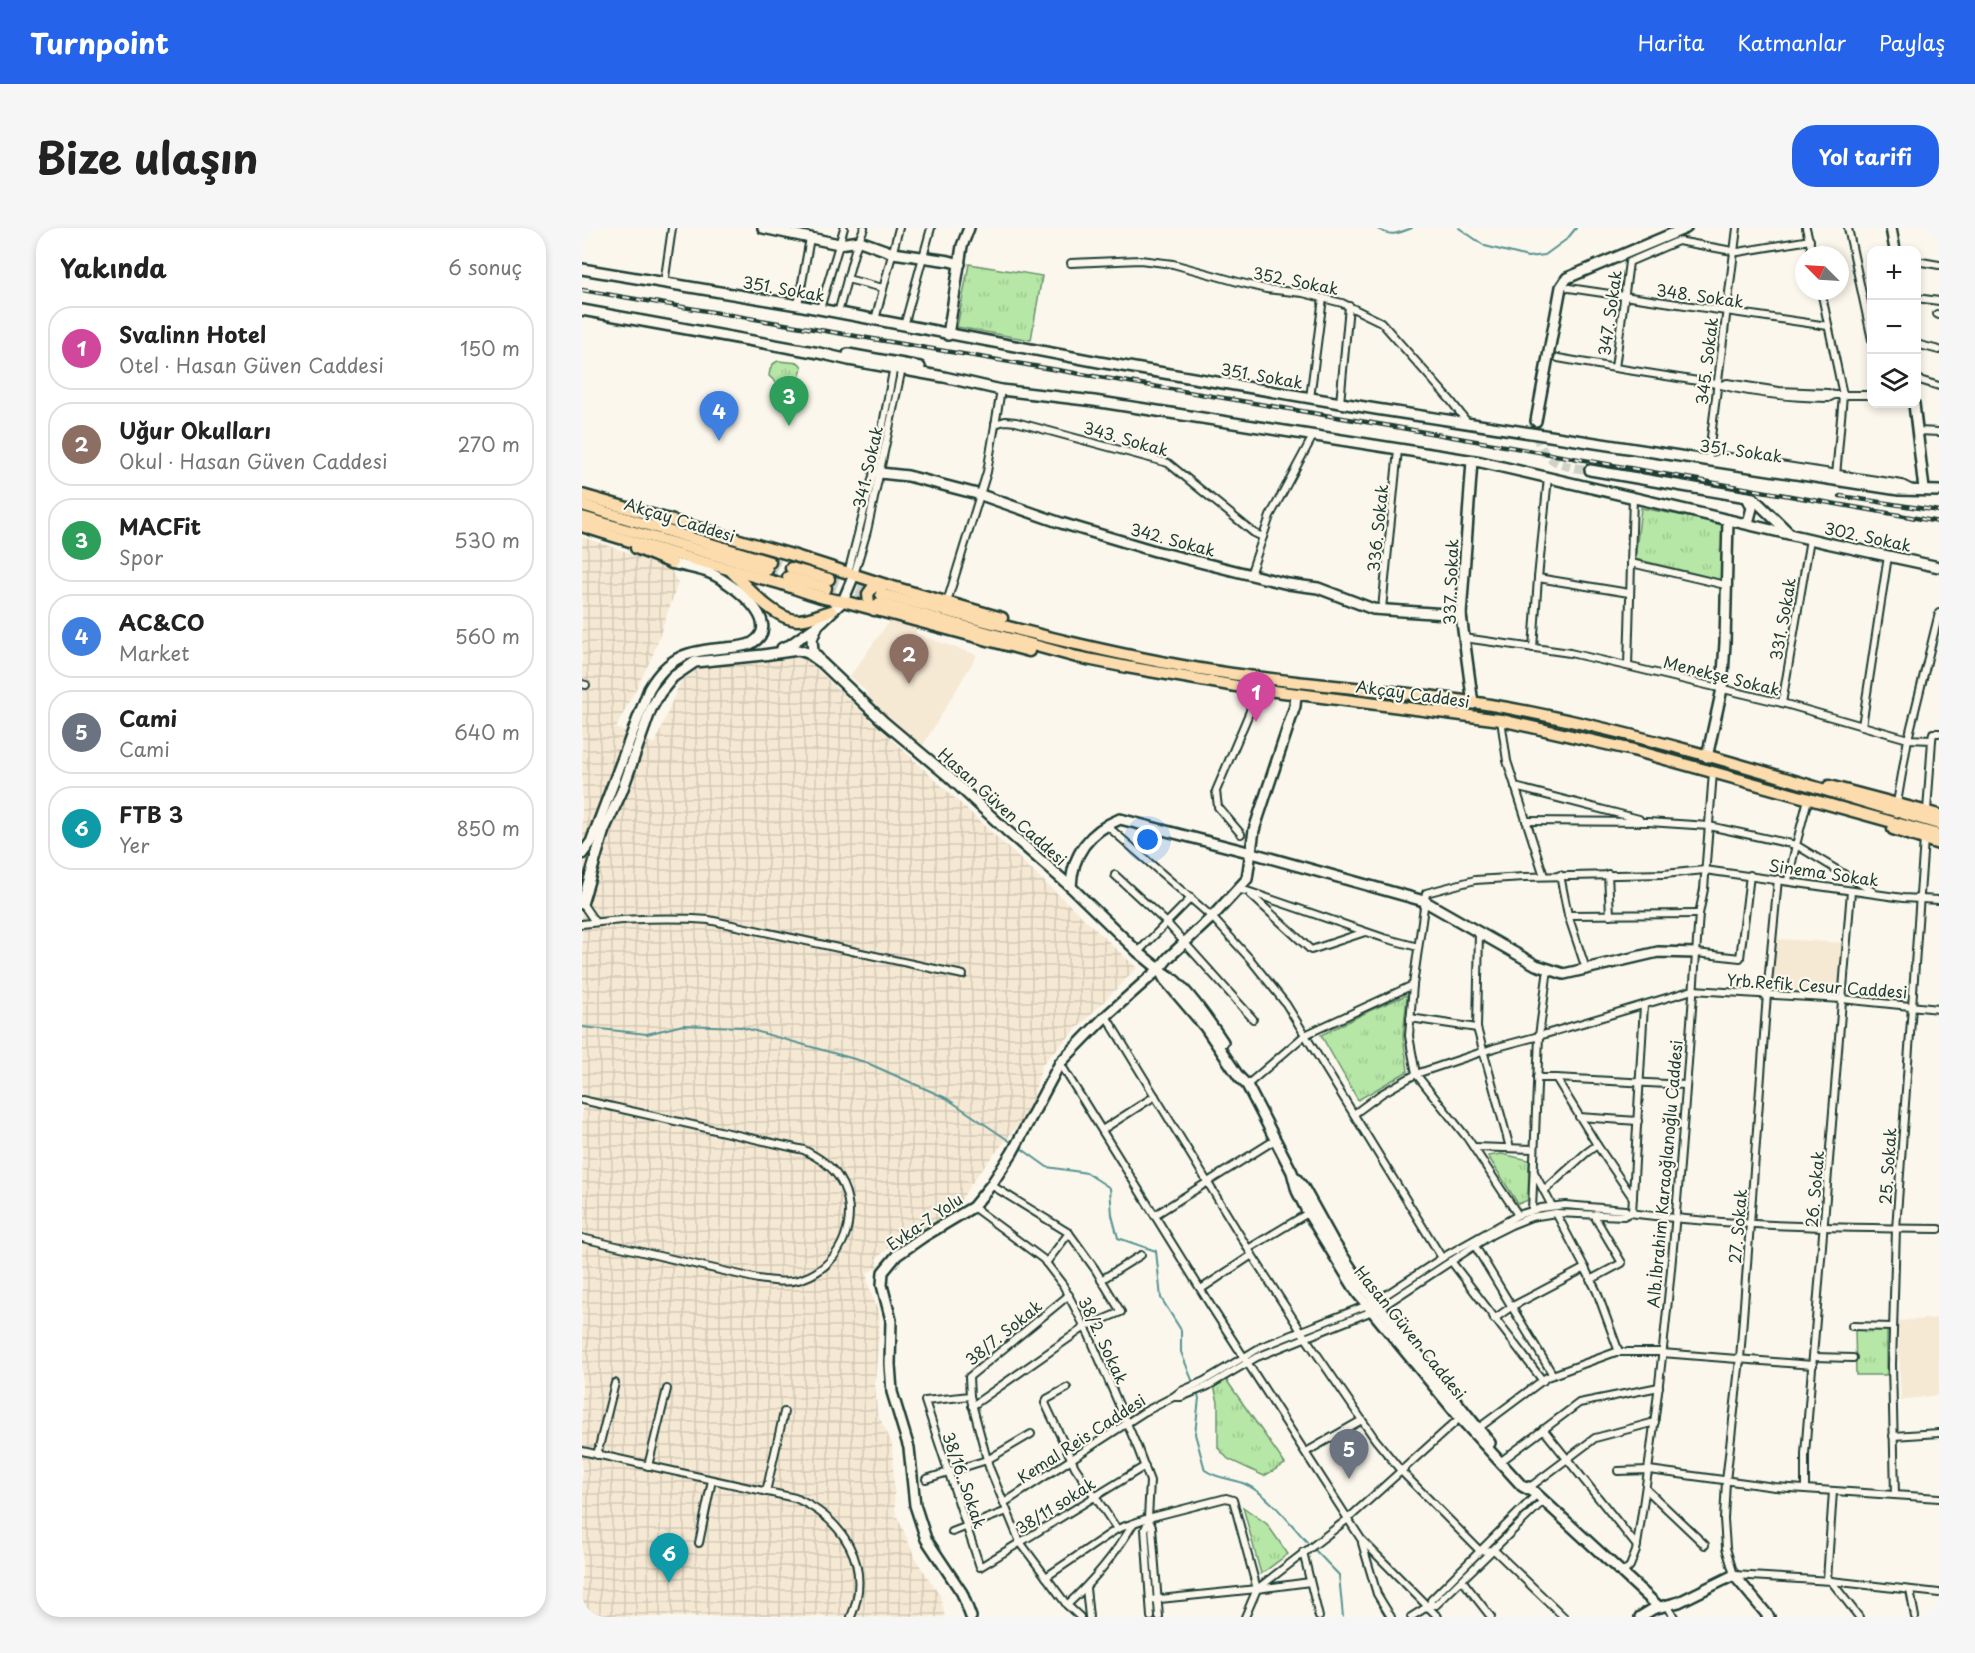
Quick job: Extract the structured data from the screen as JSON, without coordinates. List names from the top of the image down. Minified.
{"streets":{"highway":["Akçay Caddesi"],"street":["352. Sokak","351. Sokak","348. Sokak","347. Sokak","345. Sokak","343. Sokak","341. Sokak","336. Sokak","302. Sokak","342. Sokak","337. Sokak","331. Sokak","Menekşe Sokak","Hasan Güven Caddesi","Sinema Sokak","Yrb.Refik Cesur Caddesi","25. Sokak","Alb.İbrahim Karaoğlanoğlu Caddesi","26. Sokak","Evka-7 Yolu","27. Sokak","38/7. Sokak","38/2. Sokak","Kemal Reis Caddesi","38/16. Sokak","38/11 sokak"]},"crossings":[["352. Sokak","351. Sokak"],["351. Sokak","345. Sokak"],["348. Sokak","347. Sokak"],["348. Sokak","345. Sokak"],["347. Sokak","345. Sokak"],["341. Sokak","302. Sokak"],["341. Sokak","342. Sokak"],["Akçay Caddesi","337. Sokak"],["Akçay Caddesi","Alb.İbrahim Karaoğlanoğlu Caddesi"],["336. Sokak","302. Sokak"],["336. Sokak","342. Sokak"],["302. Sokak","337. Sokak"],["302. Sokak","331. Sokak"],["342. Sokak","337. Sokak"],["337. Sokak","Menekşe Sokak"],["331. Sokak","Menekşe Sokak"],["Hasan Güven Caddesi","Alb.İbrahim Karaoğlanoğlu Caddesi"],["Hasan Güven Caddesi","Evka-7 Yolu"],["Hasan Güven Caddesi","Kemal Reis Caddesi"],["Sinema Sokak","25. Sokak"],["Sinema Sokak","Alb.İbrahim Karaoğlanoğlu Caddesi"],["Sinema Sokak","26. Sokak"],["Sinema Sokak","27. Sokak"],["Yrb.Refik Cesur Caddesi","25. Sokak"],["Yrb.Refik Cesur Caddesi","Alb.İbrahim Karaoğlanoğlu Caddesi"],["Yrb.Refik Cesur Caddesi","26. Sokak"],["Yrb.Refik Cesur Caddesi","27. Sokak"],["25. Sokak","Kemal Reis Caddesi"],["Alb.İbrahim Karaoğlanoğlu Caddesi","Kemal Reis Caddesi"],["26. Sokak","Kemal Reis Caddesi"],["Evka-7 Yolu","38/2. Sokak"],["27. Sokak","Kemal Reis Caddesi"],["38/7. Sokak","38/2. Sokak"],["38/7. Sokak","38/16. Sokak"],["38/2. Sokak","Kemal Reis Caddesi"],["38/2. Sokak","38/11 sokak"],["38/16. Sokak","38/11 sokak"]],"north":"top left","page":{"header":"Turnpoint","nav":["Harita","Katmanlar","Paylaş"],"title":"Bize ulaşın","buttons":"Yol tarifi","heading":["Yakında","6 sonuç"],"map_buttons":["+","−"],"list":[{"mark":"1","name":"Svalinn Hotel","note":"Otel · Hasan Güven Caddesi","value":"150 m"},{"mark":"2","name":"Uğur Okulları","note":"Okul · Hasan Güven Caddesi","value":"270 m"},{"mark":"3","name":"MACFit","note":"Spor","value":"530 m"},{"mark":"4","name":"AC&CO","note":"Market","value":"560 m"},{"mark":"5","name":"Cami","note":"Cami","value":"640 m"},{"mark":"6","name":"FTB 3","note":"Yer","value":"850 m"}],"pins":["3","4","2","1","5","6"]}}
